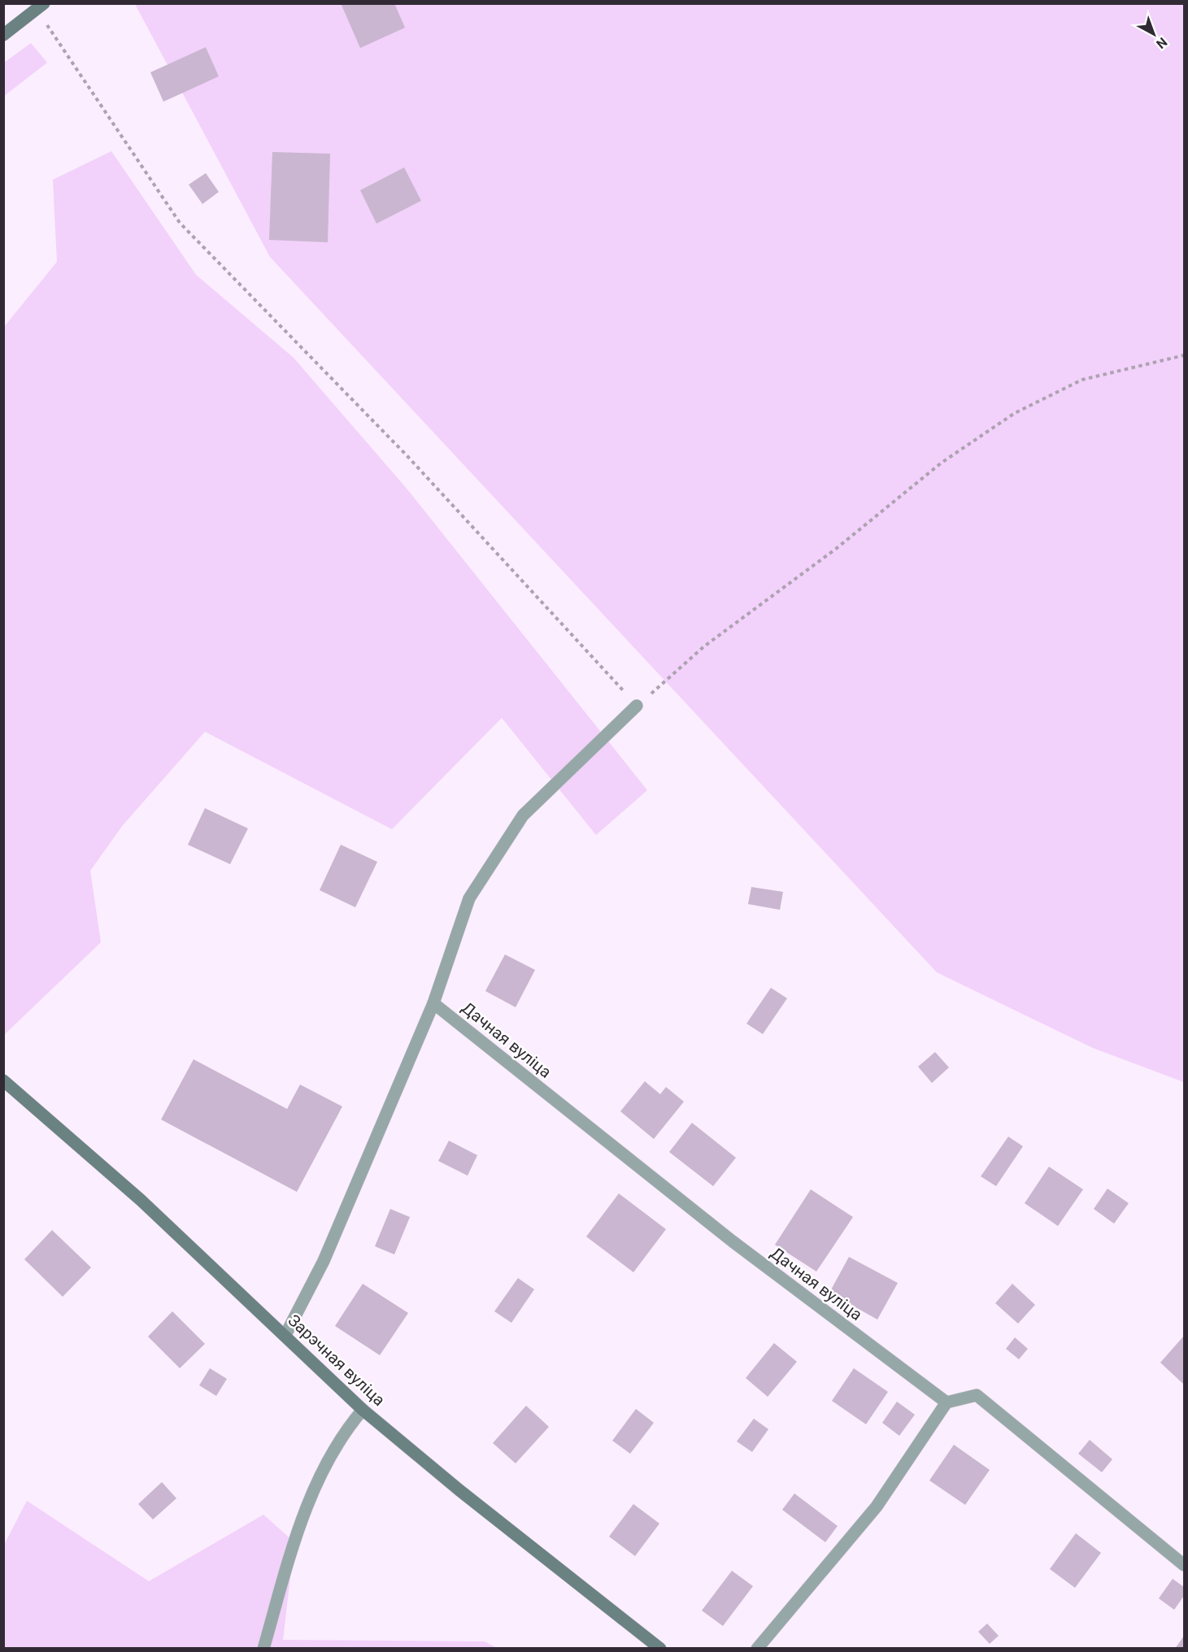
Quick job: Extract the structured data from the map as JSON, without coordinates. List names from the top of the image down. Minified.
{"streets":{"street":["Дачная вуліца","Зарэчная вуліца"]},"north":"bottom right"}
